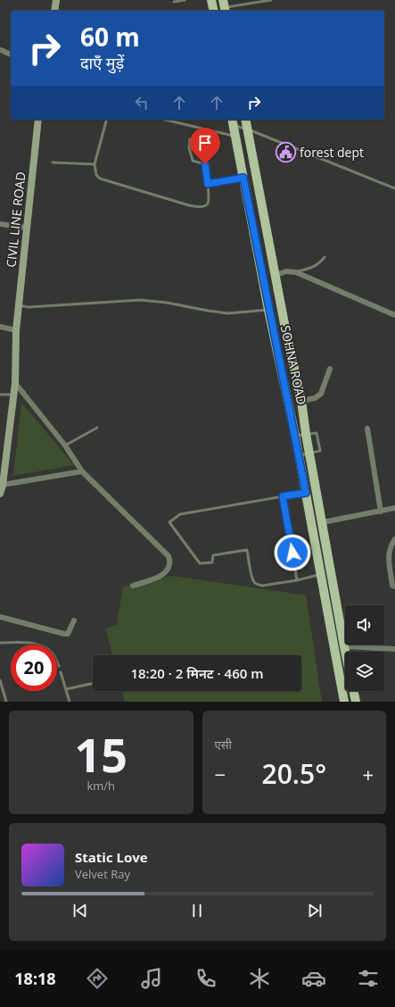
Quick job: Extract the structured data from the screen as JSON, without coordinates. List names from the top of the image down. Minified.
{"streets":{"main road":["SOHNA ROAD"],"street":["CIVIL LINE ROAD"]},"places":{"public building":["forest dept"]},"page":{"turn":["60 m","दाएँ मुड़ें"],"limit":"20","trip":"18:20 · 2 मिनट · 460 m","tile":[["15","km/h"],"एसी"],"heat":["−","20.5°","+"],"song":["Static Love","Velvet Ray"],"tabs":"18:18"}}
